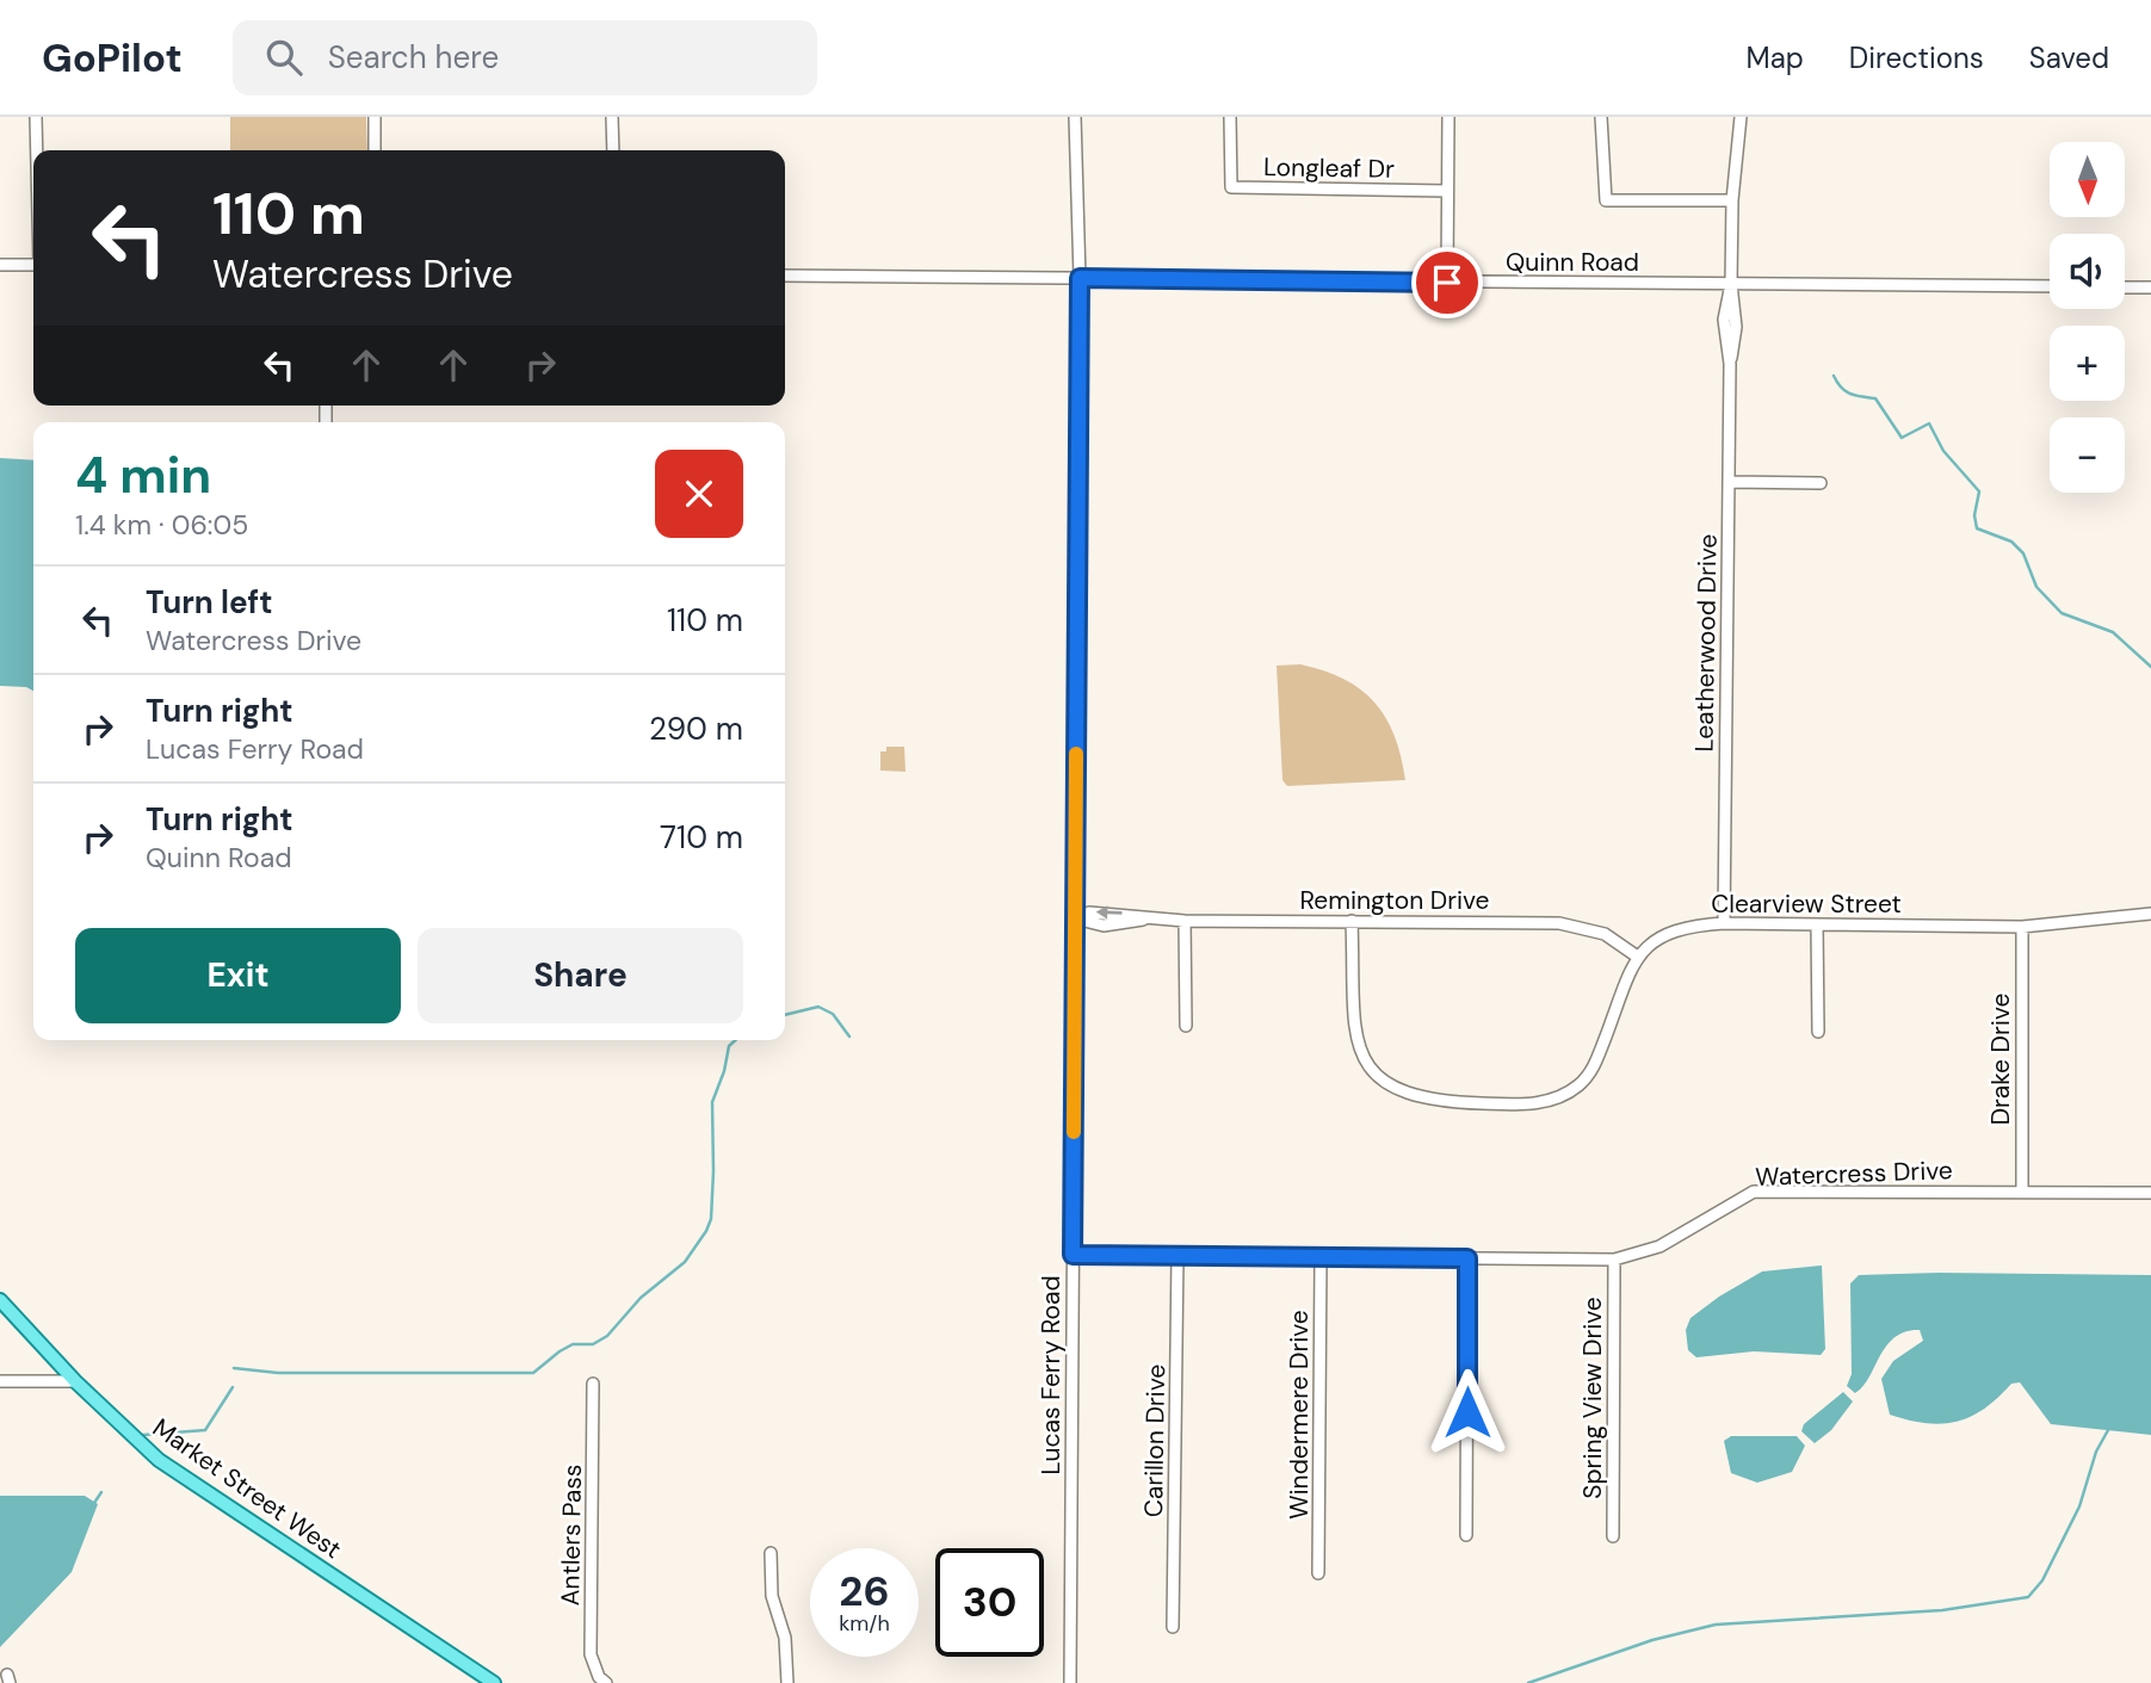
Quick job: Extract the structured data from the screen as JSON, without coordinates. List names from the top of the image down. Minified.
{"streets":{"main road":["Market Street West"],"street":["Longleaf Dr","Quinn Road","Leatherwood Drive","Remington Drive","Clearview Street","Drake Drive","Watercress Drive","Lucas Ferry Road","Spring View Drive","Windermere Drive","Carillon Drive","Antlers Pass"]},"crossings":[["Quinn Road","Leatherwood Drive"],["Quinn Road","Lucas Ferry Road"],["Leatherwood Drive","Clearview Street"],["Remington Drive","Clearview Street"],["Remington Drive","Lucas Ferry Road"],["Clearview Street","Drake Drive"],["Drake Drive","Watercress Drive"],["Watercress Drive","Lucas Ferry Road"],["Watercress Drive","Spring View Drive"],["Watercress Drive","Windermere Drive"],["Watercress Drive","Carillon Drive"]],"north":"bottom","page":{"header":"GoPilot","search":"Search here","nav":["Map","Directions","Saved"],"map_buttons":["+","−"],"turn":["110 m","Watercress Drive"],"heading":["4 min","1.4 km · 06:05"],"list":[{"name":"Turn left","note":"Watercress Drive","value":"110 m"},{"name":"Turn right","note":"Lucas Ferry Road","value":"290 m"},{"name":"Turn right","note":"Quinn Road","value":"710 m"}],"buttons":["Exit","Share"],"speed":"26 km/h","limit":"30"}}
